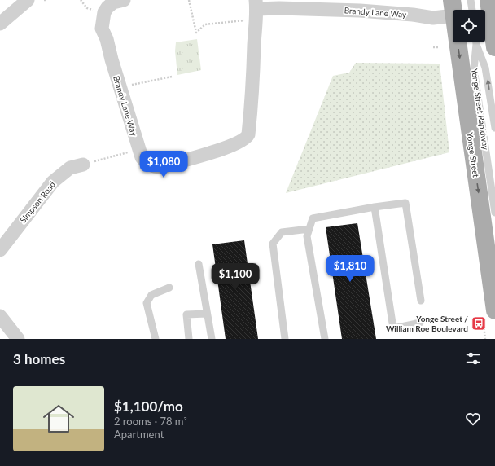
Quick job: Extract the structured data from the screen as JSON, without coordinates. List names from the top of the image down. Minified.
{"streets":{"main road":["Yonge Street"],"street":["Brandy Lane Way","Simpson Road"],"lane":["Yonge Street Rapidway"]},"crossings":[["Brandy Lane Way","Yonge Street"]],"one_way":["Yonge Street"],"places":{"bus stop":["Yonge Street / William Roe Boulevard"]},"page":{"price":["$1,080","$1,810","$1,100"],"heading":"3 homes","list":[{"name":"$1,100/mo","note":"2 rooms · 78 m² · Apartment"}]}}
